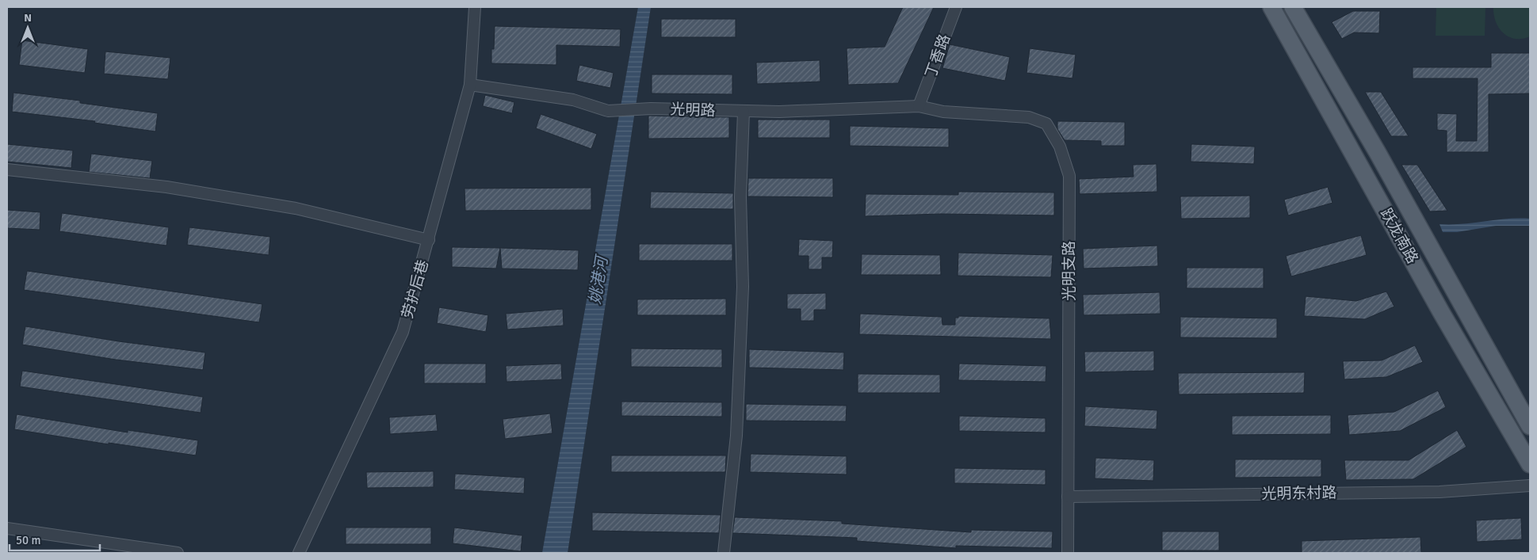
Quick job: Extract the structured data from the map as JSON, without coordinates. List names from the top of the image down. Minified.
{"streets":{"main road":["跃龙南路"],"street":["丁香路","光明路","光明支路","劳护后巷","光明东村路"]},"crossings":[["丁香路","光明路"],["丁香路","光明支路"],["光明路","光明支路"],["光明路","劳护后巷"],["光明支路","光明东村路"]],"water":["姚港河"],"scale_bar":"50 m","north":"top"}
